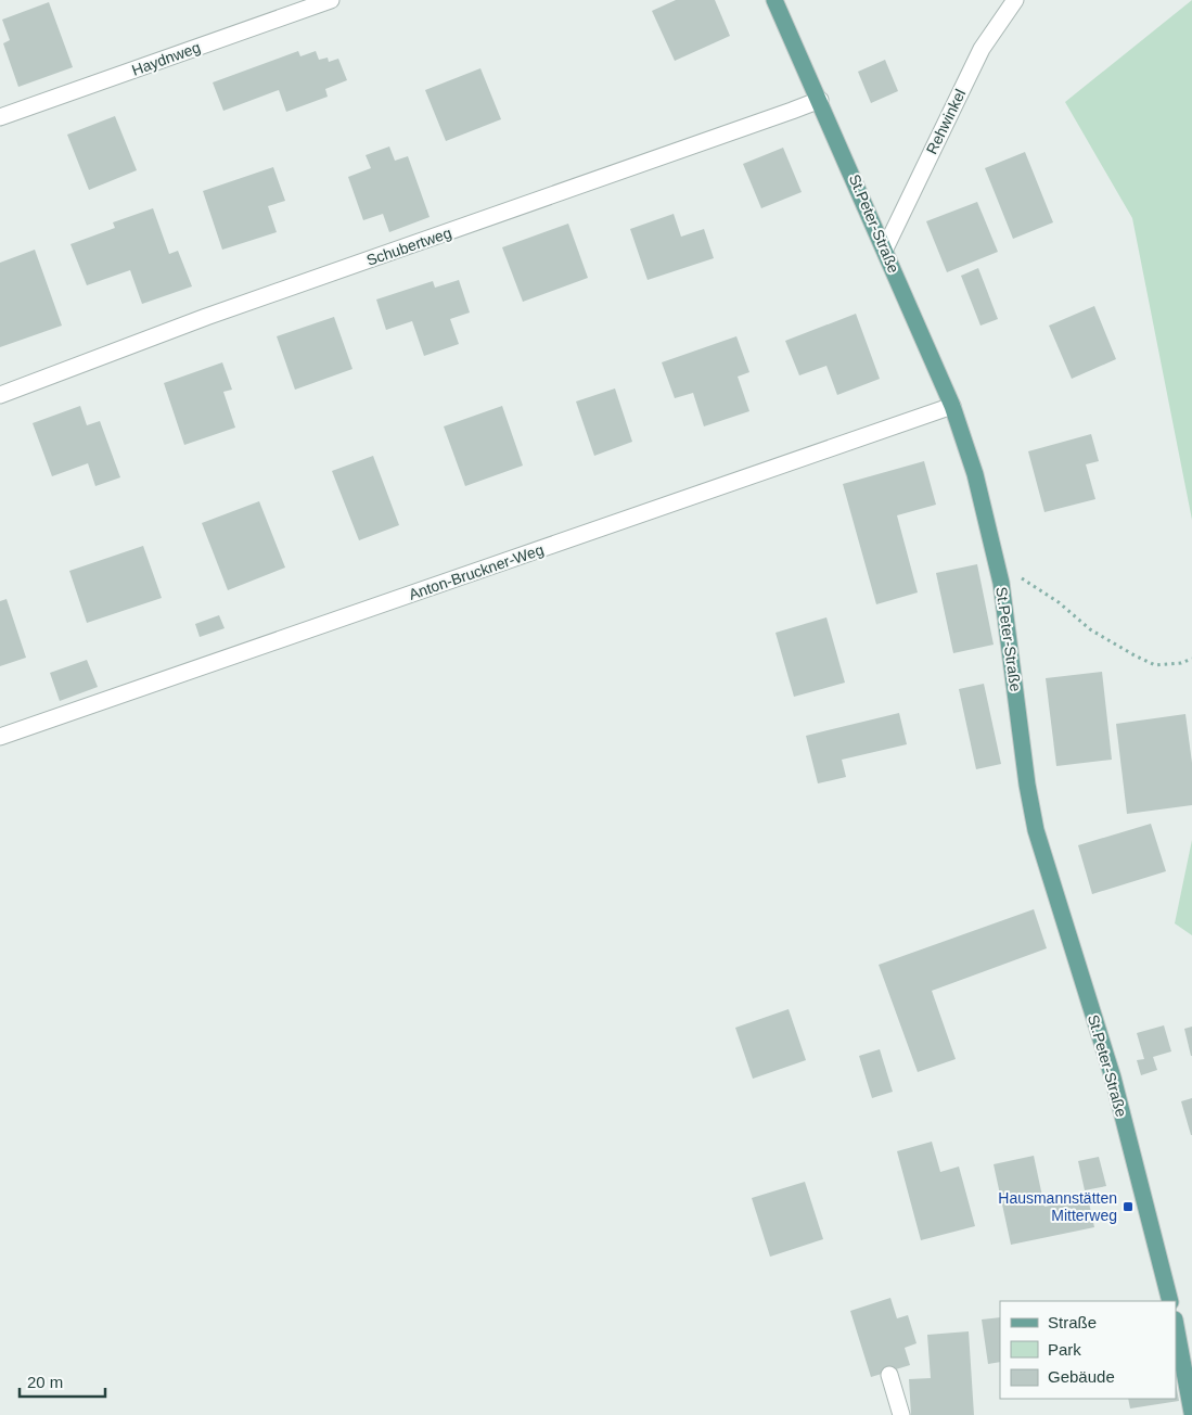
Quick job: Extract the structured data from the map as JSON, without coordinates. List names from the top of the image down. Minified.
{"streets":{"main road":["St.Peter-Straße"],"street":["Haydnweg","Rehwinkel","Schubertweg","Anton-Bruckner-Weg"]},"crossings":[["Rehwinkel","St.Peter-Straße"],["St.Peter-Straße","Schubertweg"],["St.Peter-Straße","Anton-Bruckner-Weg"]],"places":{"transit":["Hausmannstätten Mitterweg"]},"legend":["Straße","Park","Gebäude"],"scale_bar":"20 m"}
